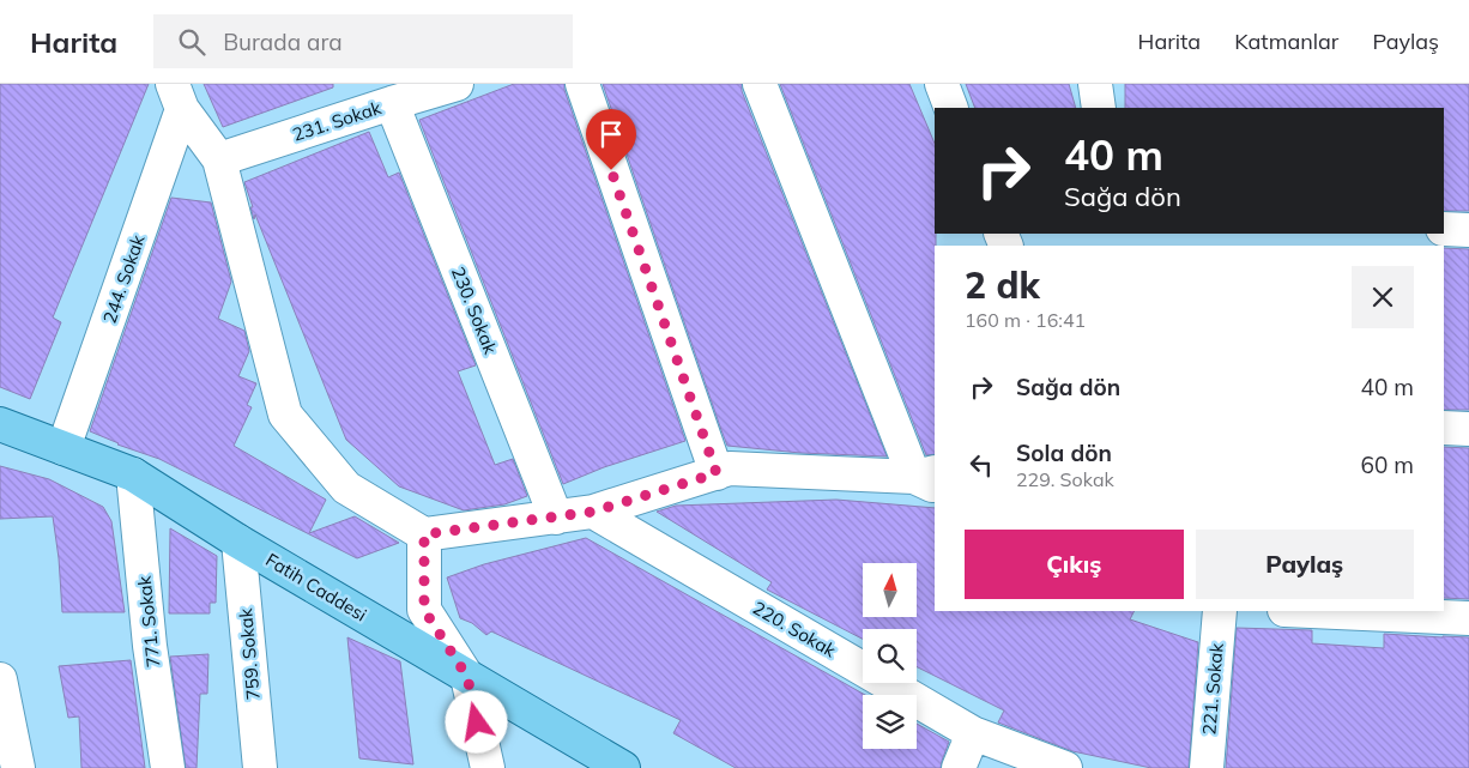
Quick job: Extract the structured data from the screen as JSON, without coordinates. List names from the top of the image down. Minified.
{"streets":{"main road":["Fatih Caddesi"],"street":["231. Sokak","244. Sokak","230. Sokak","771. Sokak","220. Sokak","759. Sokak","221. Sokak"]},"crossings":[["231. Sokak","230. Sokak"],["244. Sokak","Fatih Caddesi"],["Fatih Caddesi","771. Sokak"],["Fatih Caddesi","759. Sokak"]],"north":"top","page":{"header":"Harita","search":"Burada ara","nav":["Harita","Katmanlar","Paylaş"],"turn":["40 m","Sağa dön"],"heading":["2 dk","160 m · 16:41"],"list":[{"name":"Sağa dön","value":"40 m"},{"name":"Sola dön","note":"229. Sokak","value":"60 m"}],"buttons":["Çıkış","Paylaş"]}}
